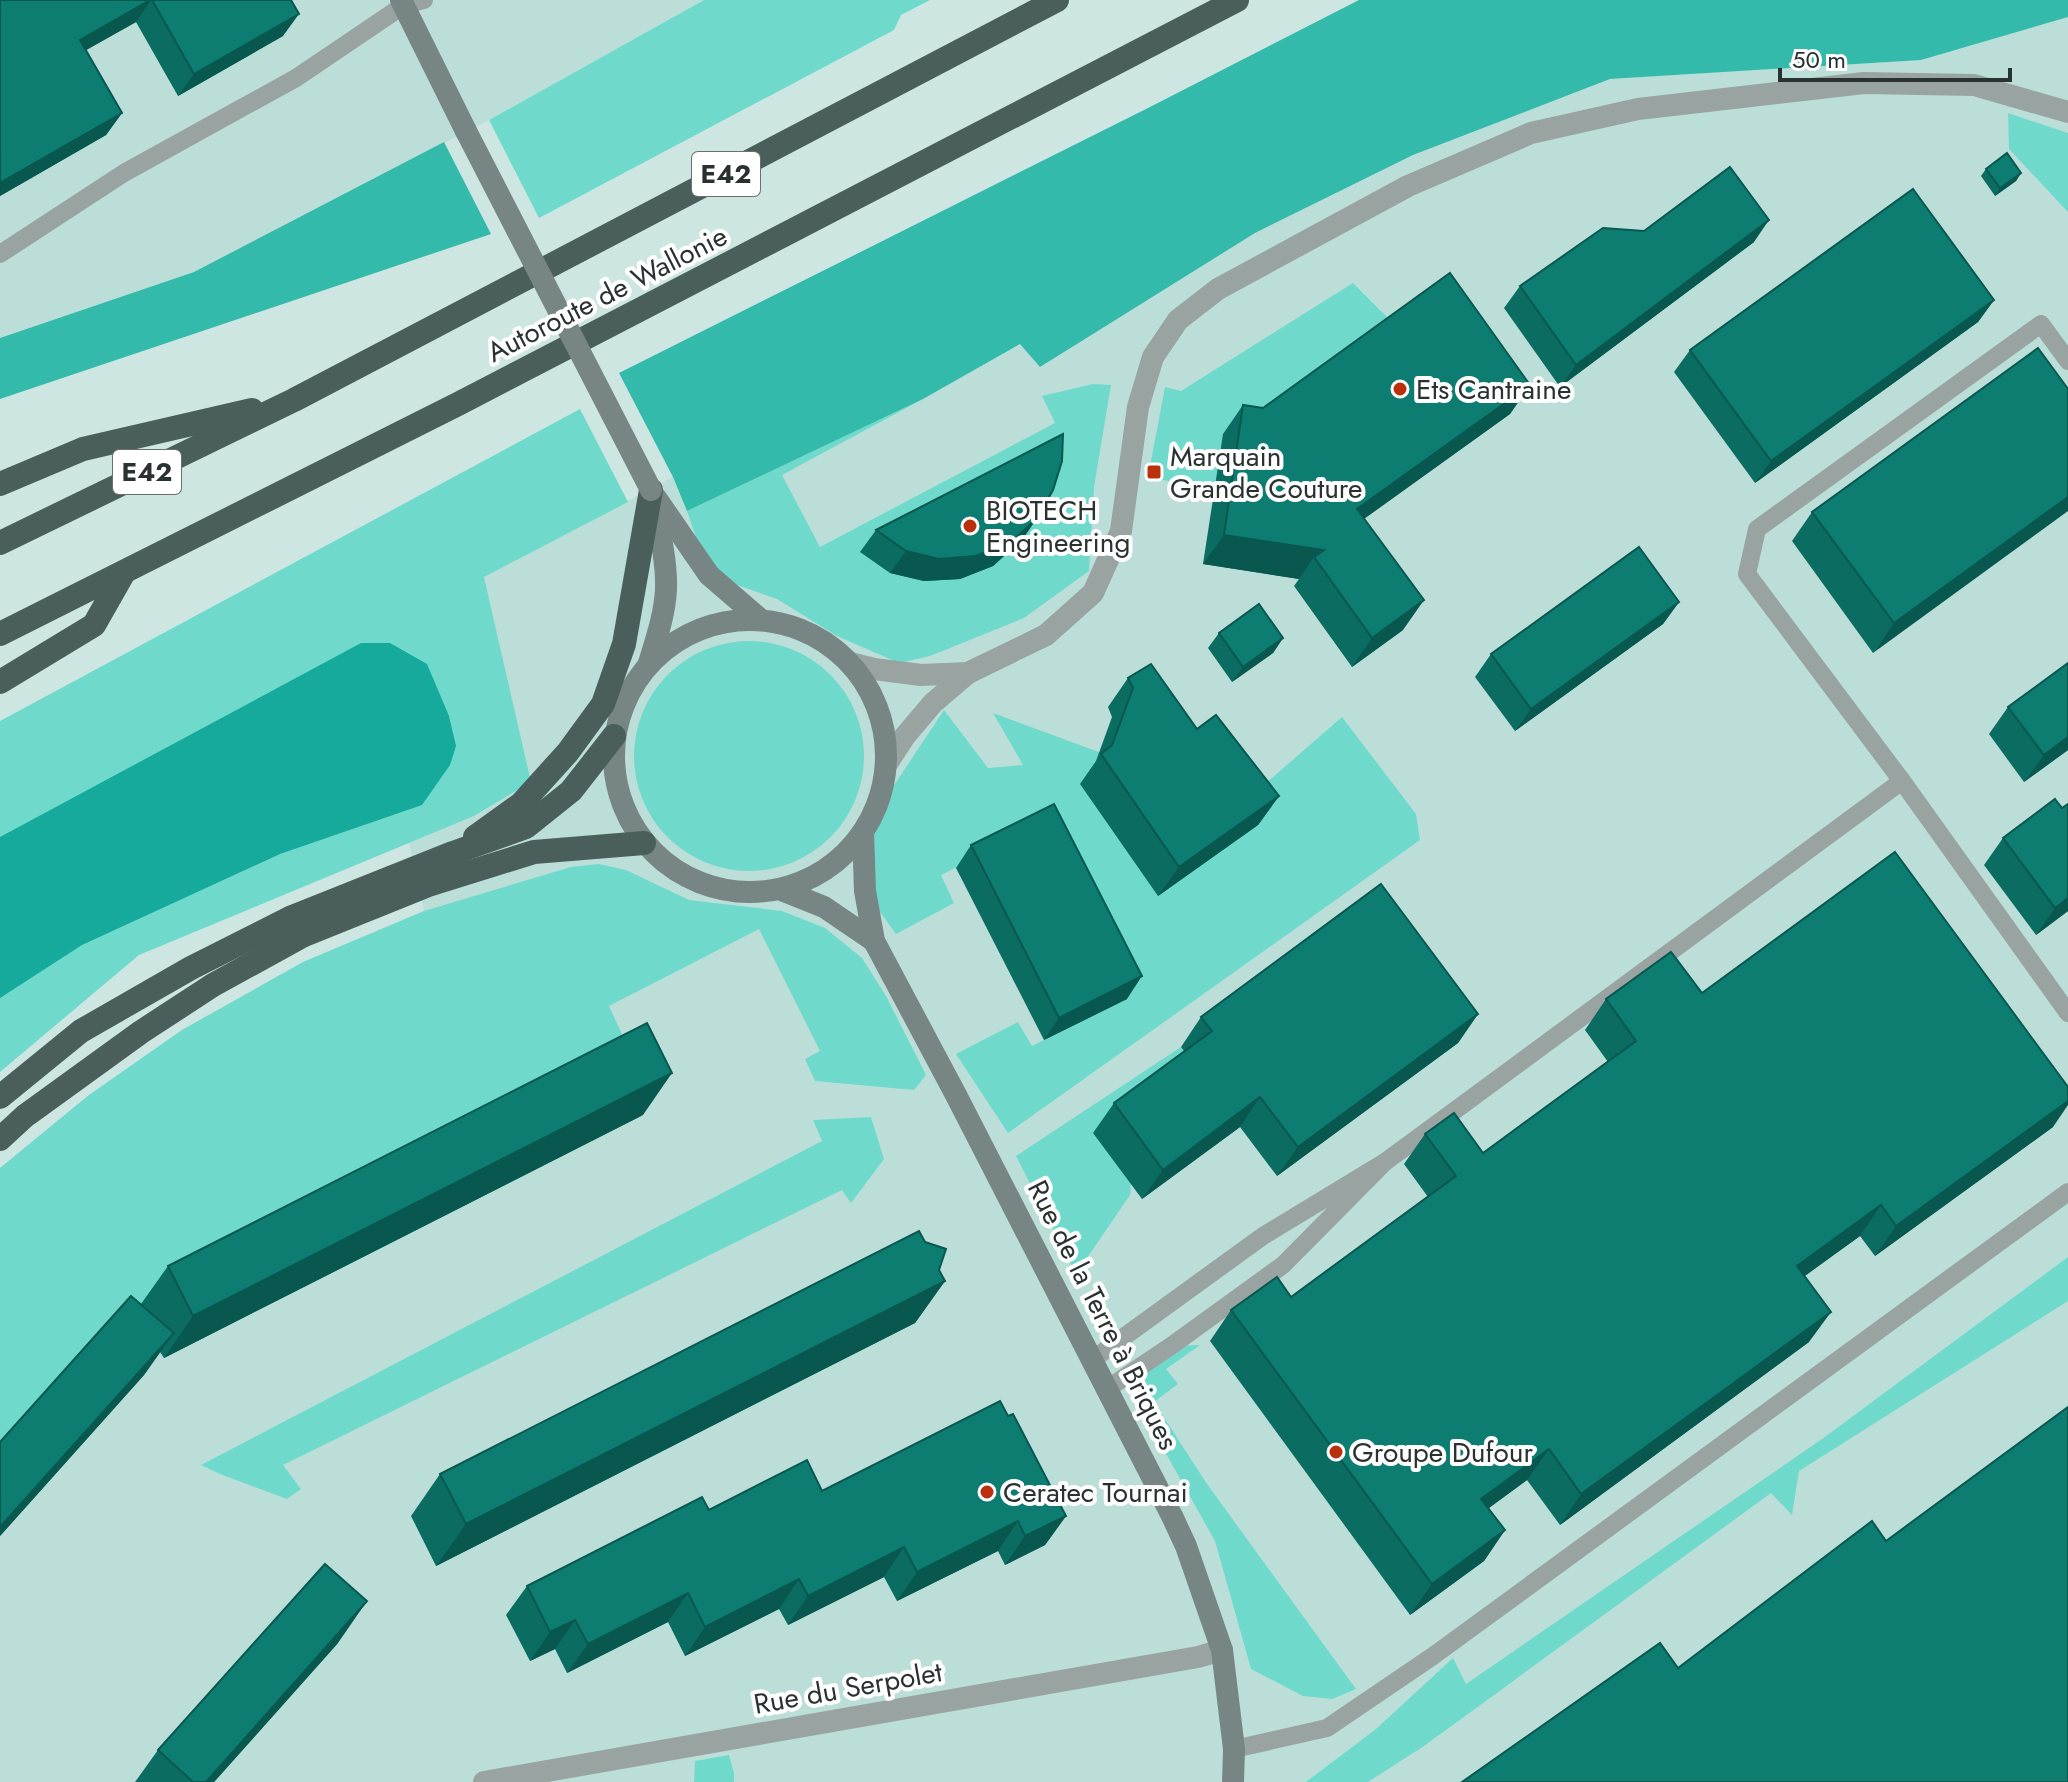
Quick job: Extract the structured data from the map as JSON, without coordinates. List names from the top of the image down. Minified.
{"streets":{"highway":["E42","Autoroute de Wallonie"],"main road":["Rue de la Terre à Briques"],"street":["Rue du Serpolet"]},"crossings":[["Rue de la Terre à Briques","Rue du Serpolet"]],"places":{"other":["Ets Cantraine","BIOTECH Engineering","Groupe Dufour","Ceratec Tournai"],"transit":["Marquain Grande Couture"]},"scale_bar":"50 m"}
